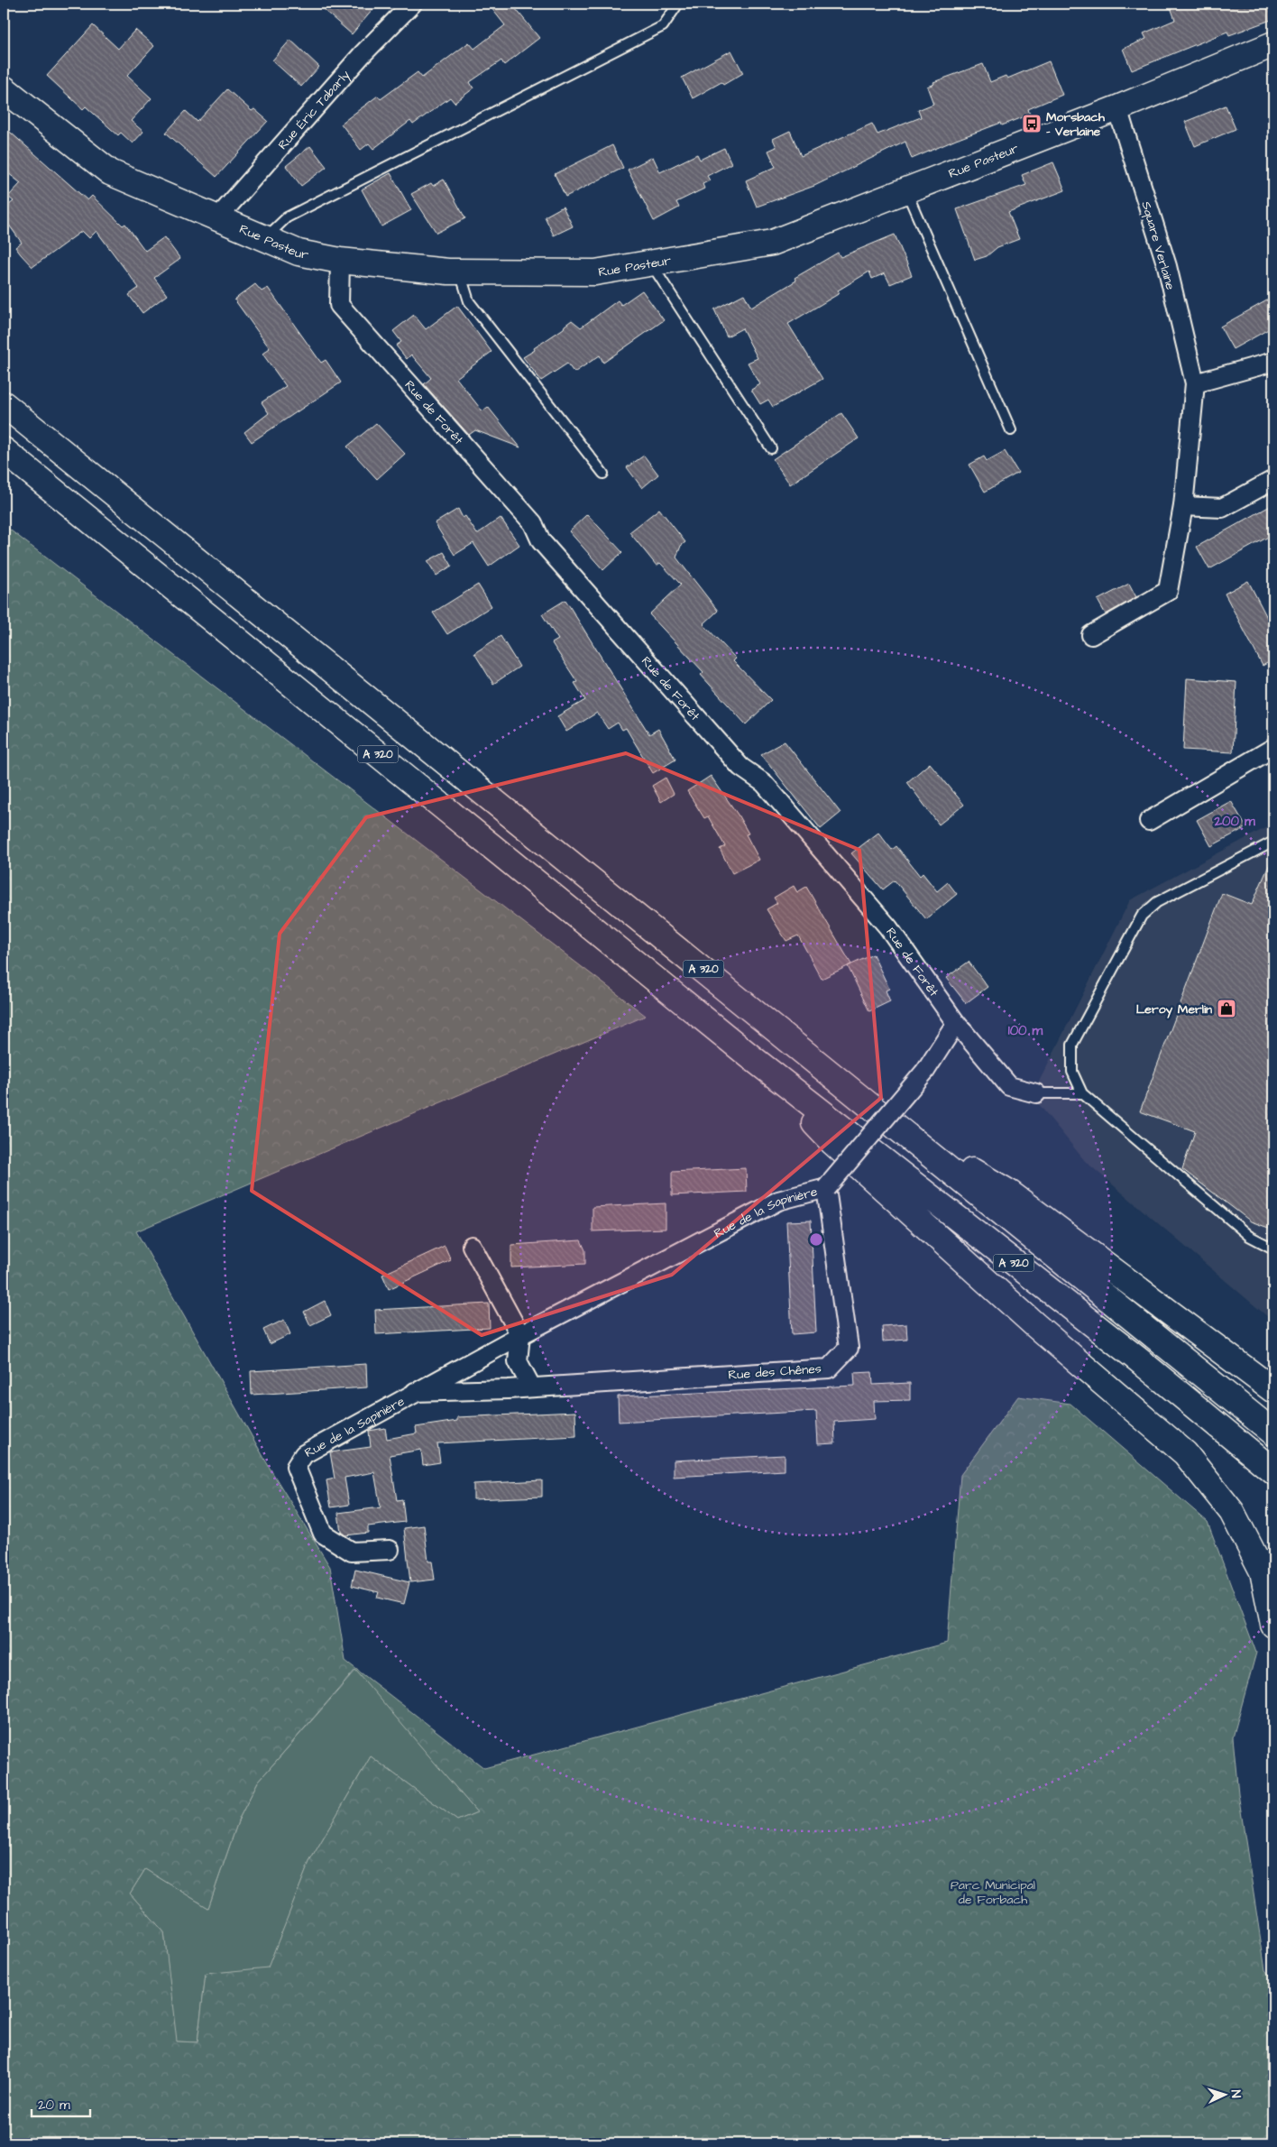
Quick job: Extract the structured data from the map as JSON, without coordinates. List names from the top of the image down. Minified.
{"streets":{"main road":["Rue Pasteur","A 320"],"street":["Rue Éric Tabarly","Square Verlaine","Rue de Forêt","Rue de la Sapinière","Rue des Chênes"]},"crossings":[["Rue Éric Tabarly","Rue Pasteur"],["Rue Pasteur","Square Verlaine"],["Rue Pasteur","Rue de Forêt"],["Rue de Forêt","Rue de la Sapinière"],["Rue de la Sapinière","Rue des Chênes"]],"parks":["Parc Municipal de Forbach"],"places":{"bus stop":["Morsbach - Verlaine"],"shop":["Leroy Merlin"]},"scale_bar":"20 m","north":"right","rings":["200 m","100 m"]}
